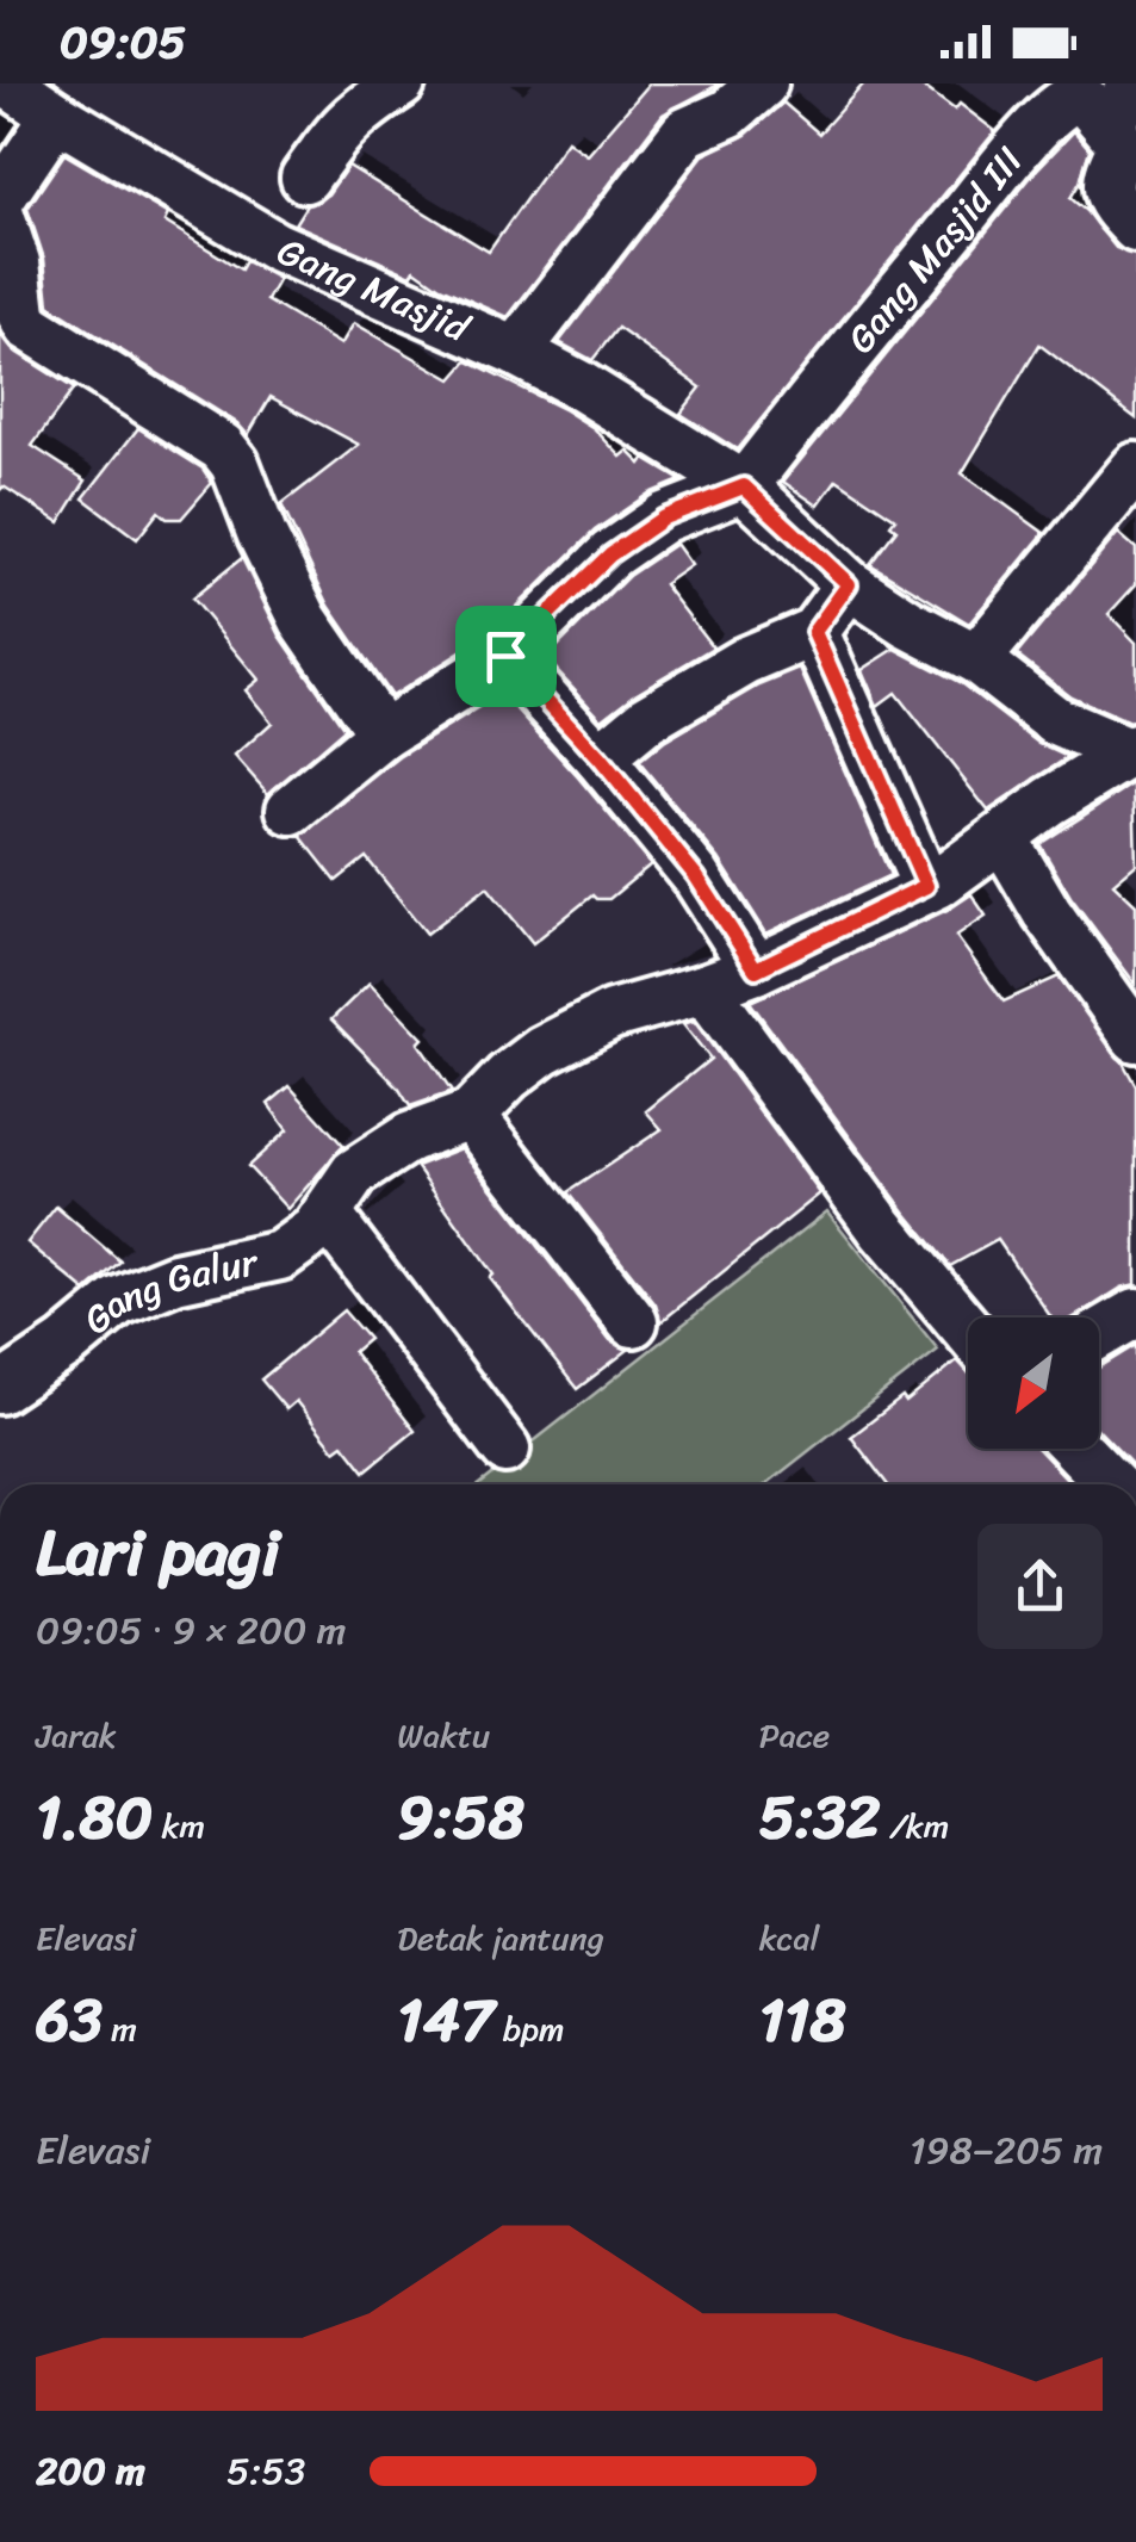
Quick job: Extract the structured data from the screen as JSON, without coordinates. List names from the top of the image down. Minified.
{"streets":{"street":["Gang Masjid III","Gang Masjid","Gang Galur"]},"crossings":[["Gang Masjid III","Gang Masjid"],["Gang Masjid","Gang Galur"]],"north":"bottom left","page":{"status":"09:05","heading":["Lari pagi","09:05 · 9 × 200 m"],"stats":[["Jarak","1.80 km"],["Waktu","9:58"],["Pace","5:32 /km"],["Elevasi","63 m"],["Detak jantung","147 bpm"],["kcal","118"]],"chart":["Elevasi","198–205 m"],"list":[{"name":"200 m","note":"5:53"}]}}
